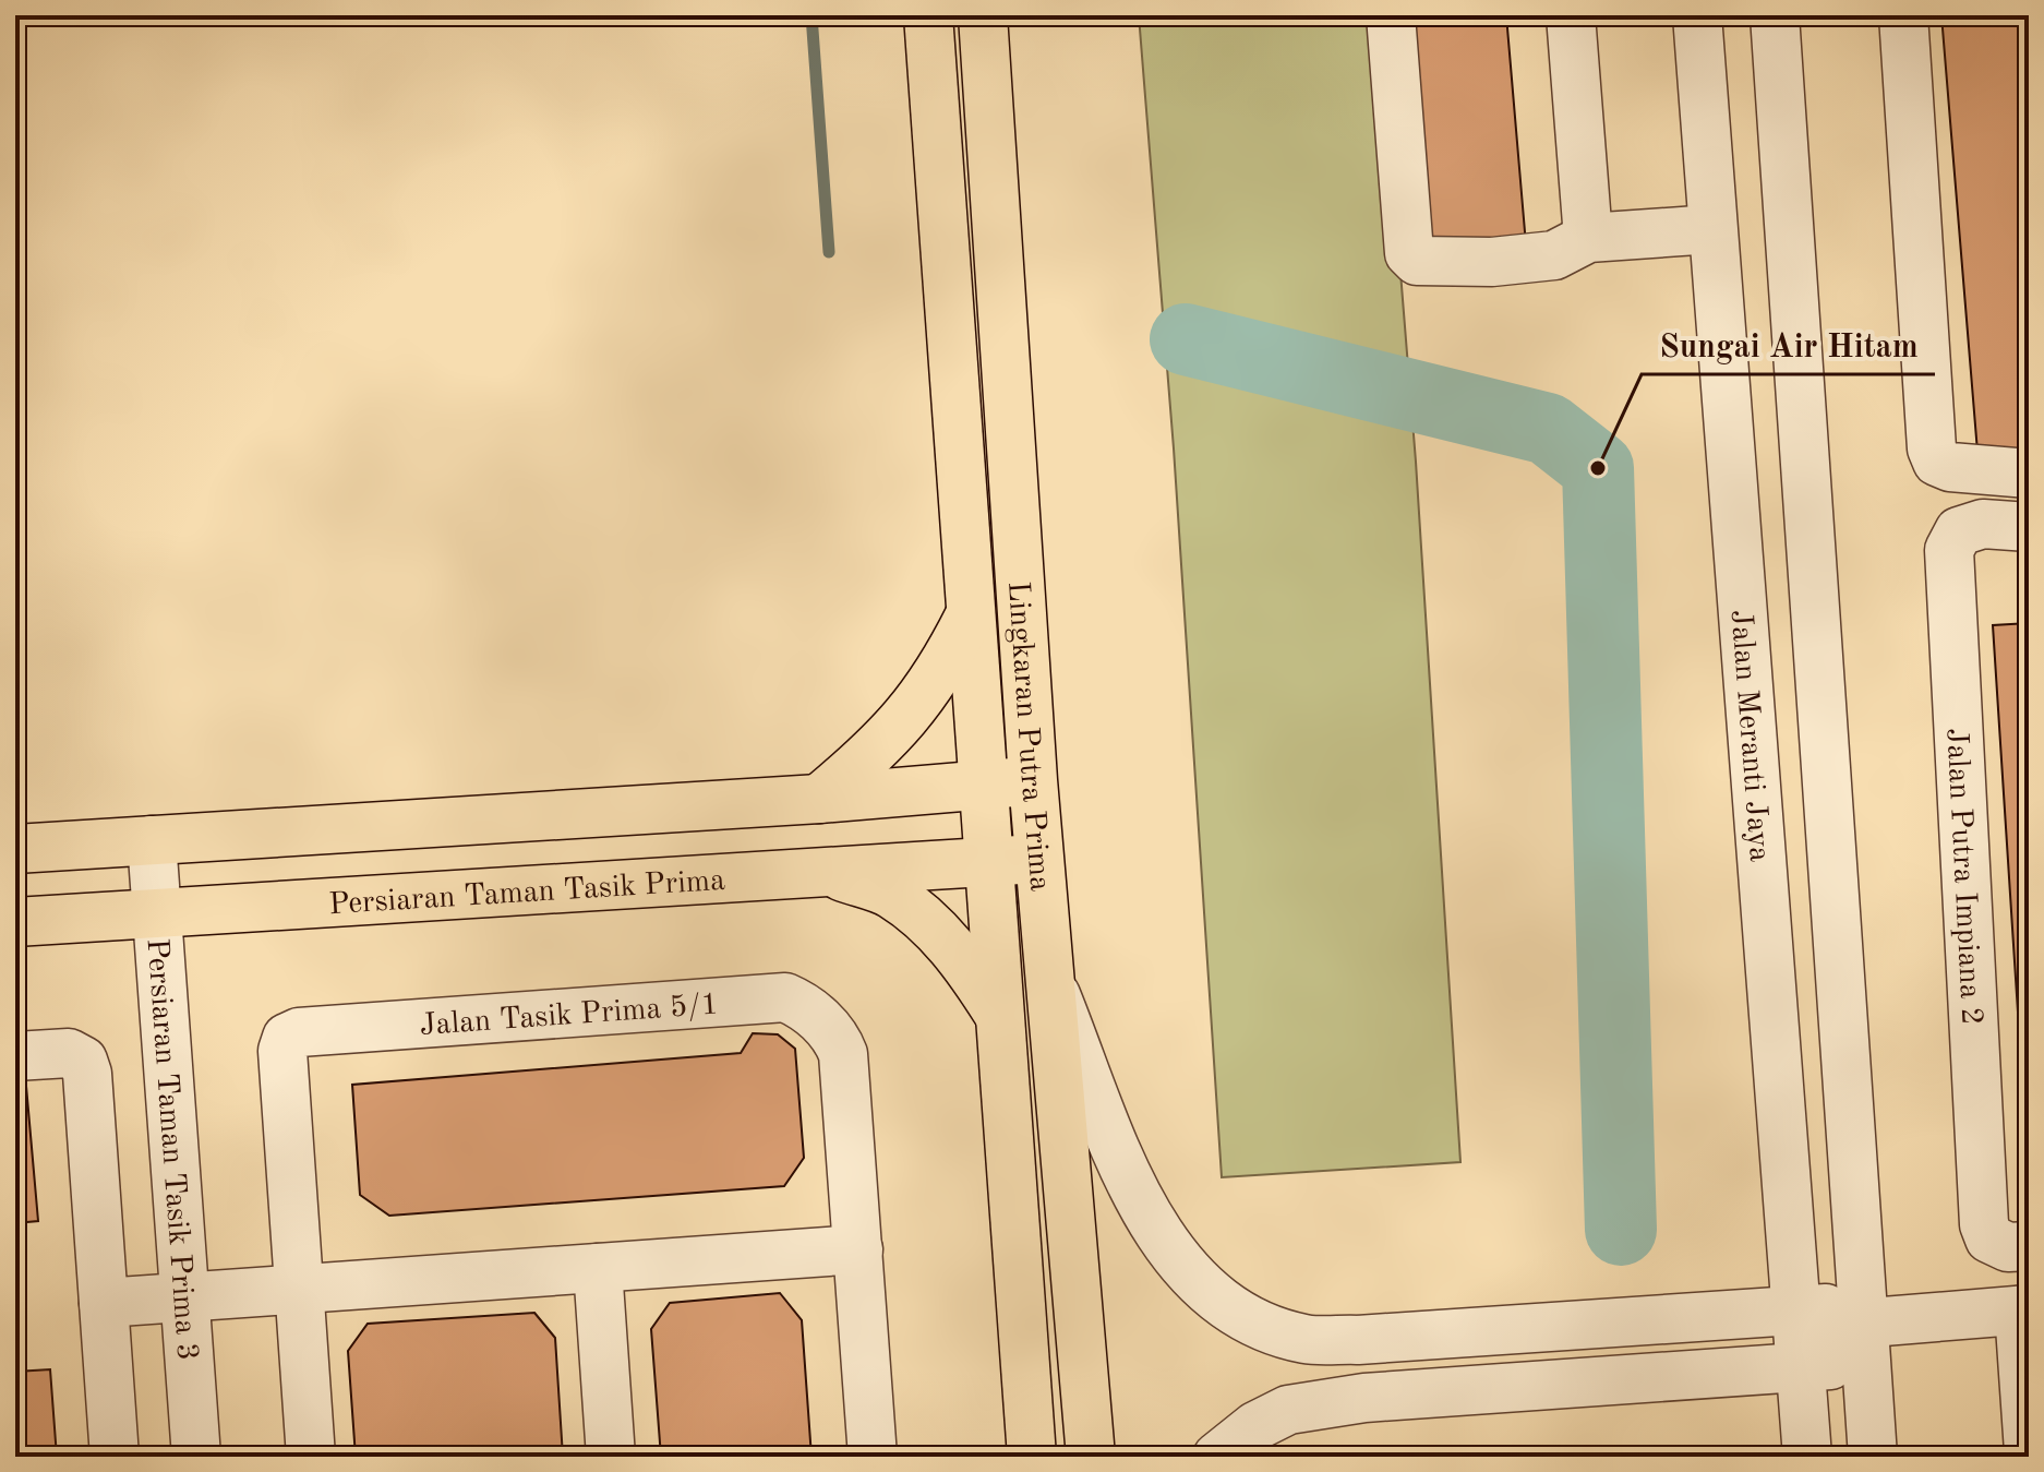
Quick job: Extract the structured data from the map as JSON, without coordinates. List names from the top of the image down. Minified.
{"streets":{"main road":["Lingkaran Putra Prima","Persiaran Taman Tasik Prima"],"street":["Jalan Meranti Jaya","Jalan Putra Impiana 2","Jalan Tasik Prima 5/1","Persiaran Taman Tasik Prima 3"]},"crossings":[["Lingkaran Putra Prima","Persiaran Taman Tasik Prima"],["Persiaran Taman Tasik Prima","Persiaran Taman Tasik Prima 3"]],"places":["Sungai Air Hitam"]}
